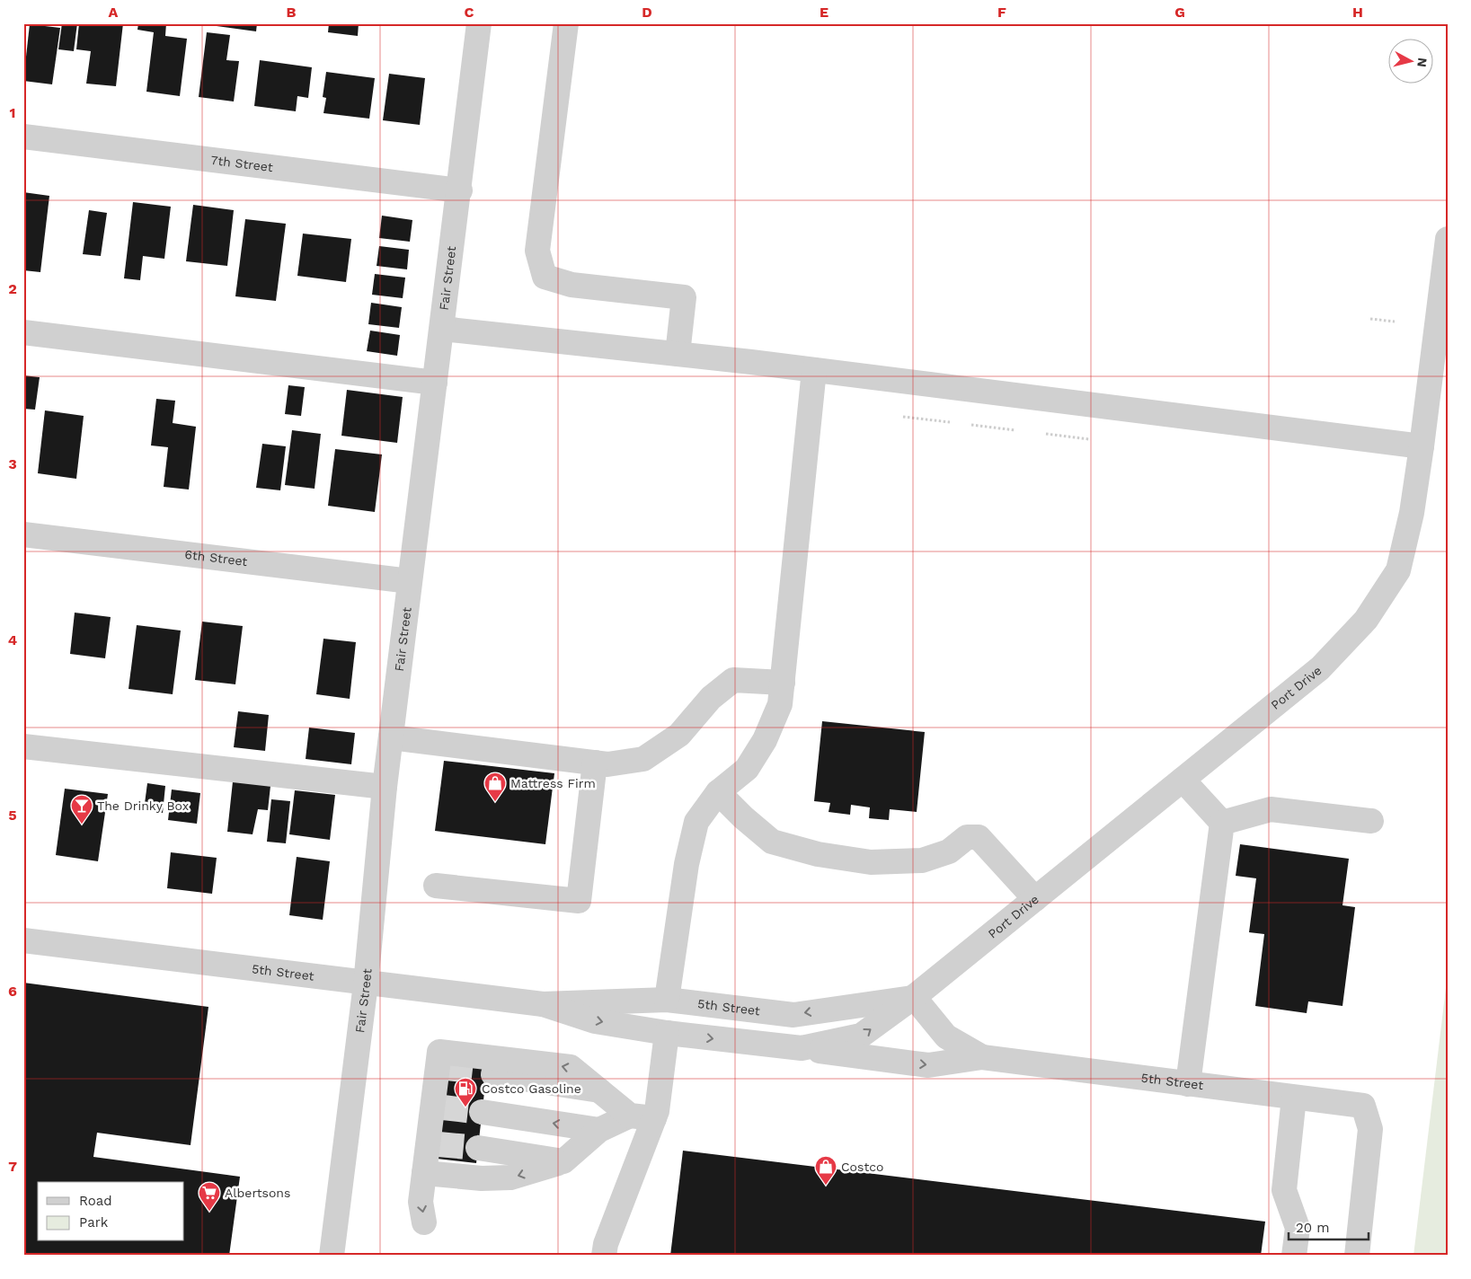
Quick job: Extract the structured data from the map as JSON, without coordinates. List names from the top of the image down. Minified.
{"streets":{"street":["7th Street","Fair Street","6th Street","Port Drive","5th Street"]},"crossings":[["7th Street","Fair Street"],["Fair Street","6th Street"],["Fair Street","5th Street"],["Port Drive","5th Street"]],"places":{"shop":["Mattress Firm","Costco"],"bar":["The Drinky Box"],"fuel station":["Costco Gasoline"],"supermarket":["Albertsons"]},"legend":["Road","Park"],"scale_bar":"20 m","north":"right","grid":{"columns":["A","B","C","D","E","F","G","H"],"rows":["1","2","3","4","5","6","7"]}}
